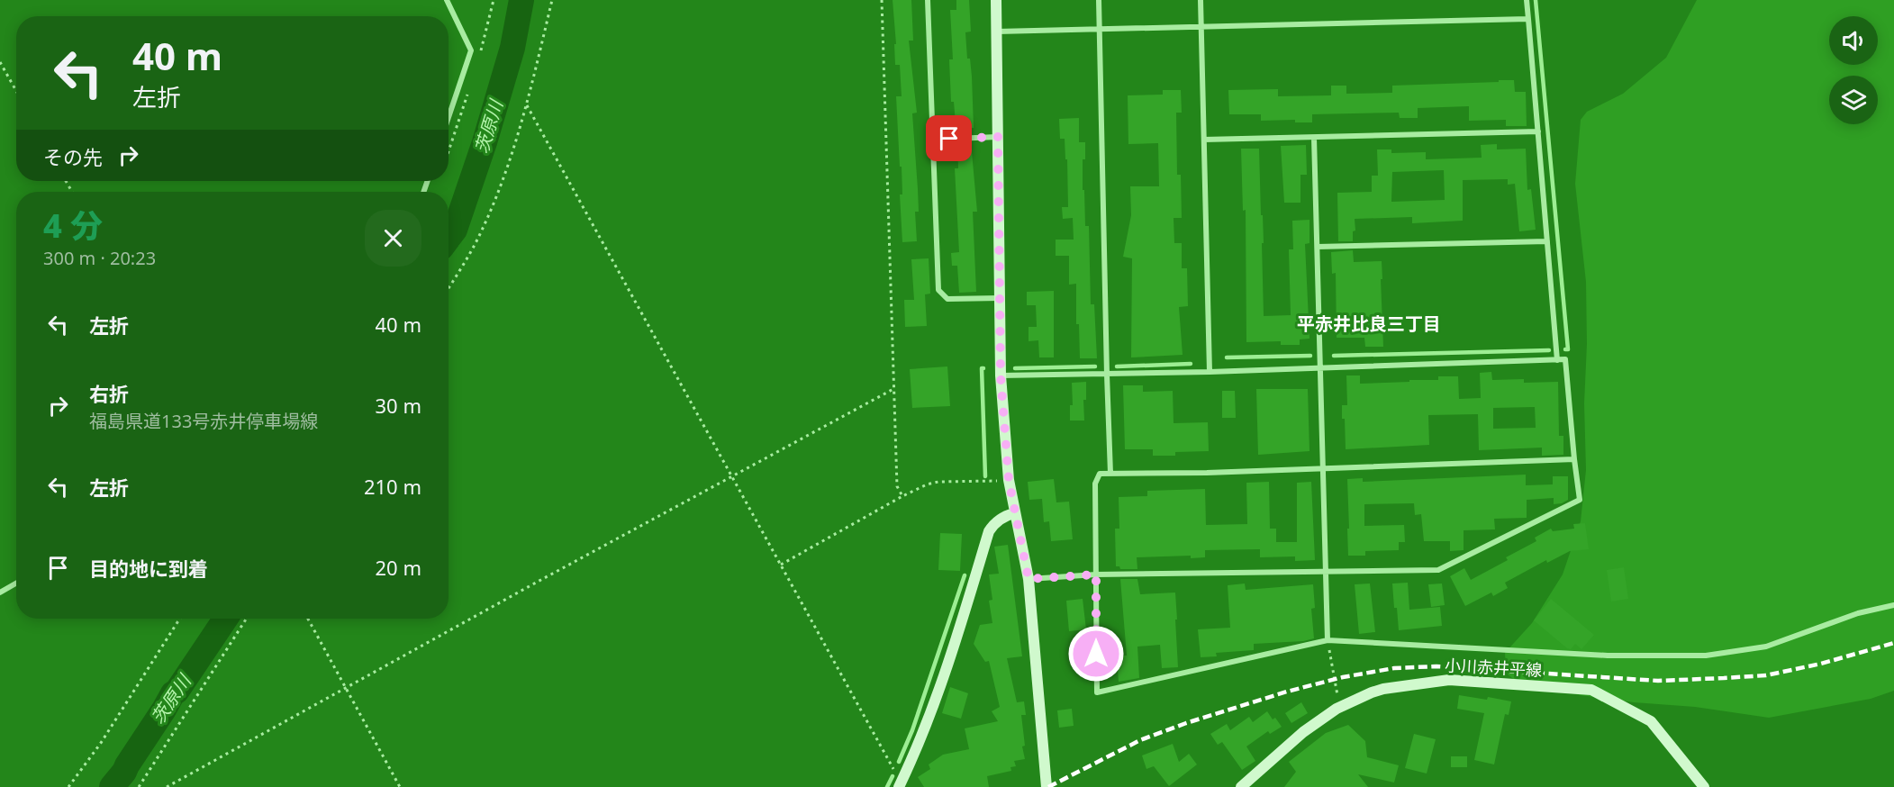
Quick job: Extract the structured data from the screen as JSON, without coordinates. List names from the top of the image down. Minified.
{"streets":{"main road":["小川赤井平線"]},"districts":["平赤井比良三丁目"],"water":["茨原川"],"page":{"turn":["40 m","左折"],"then":"その先","heading":["4 分","300 m · 20:23"],"list":[{"name":"左折","value":"40 m"},{"name":"右折","note":"福島県道133号赤井停車場線","value":"30 m"},{"name":"左折","value":"210 m"},{"name":"目的地に到着","value":"20 m"}]}}
